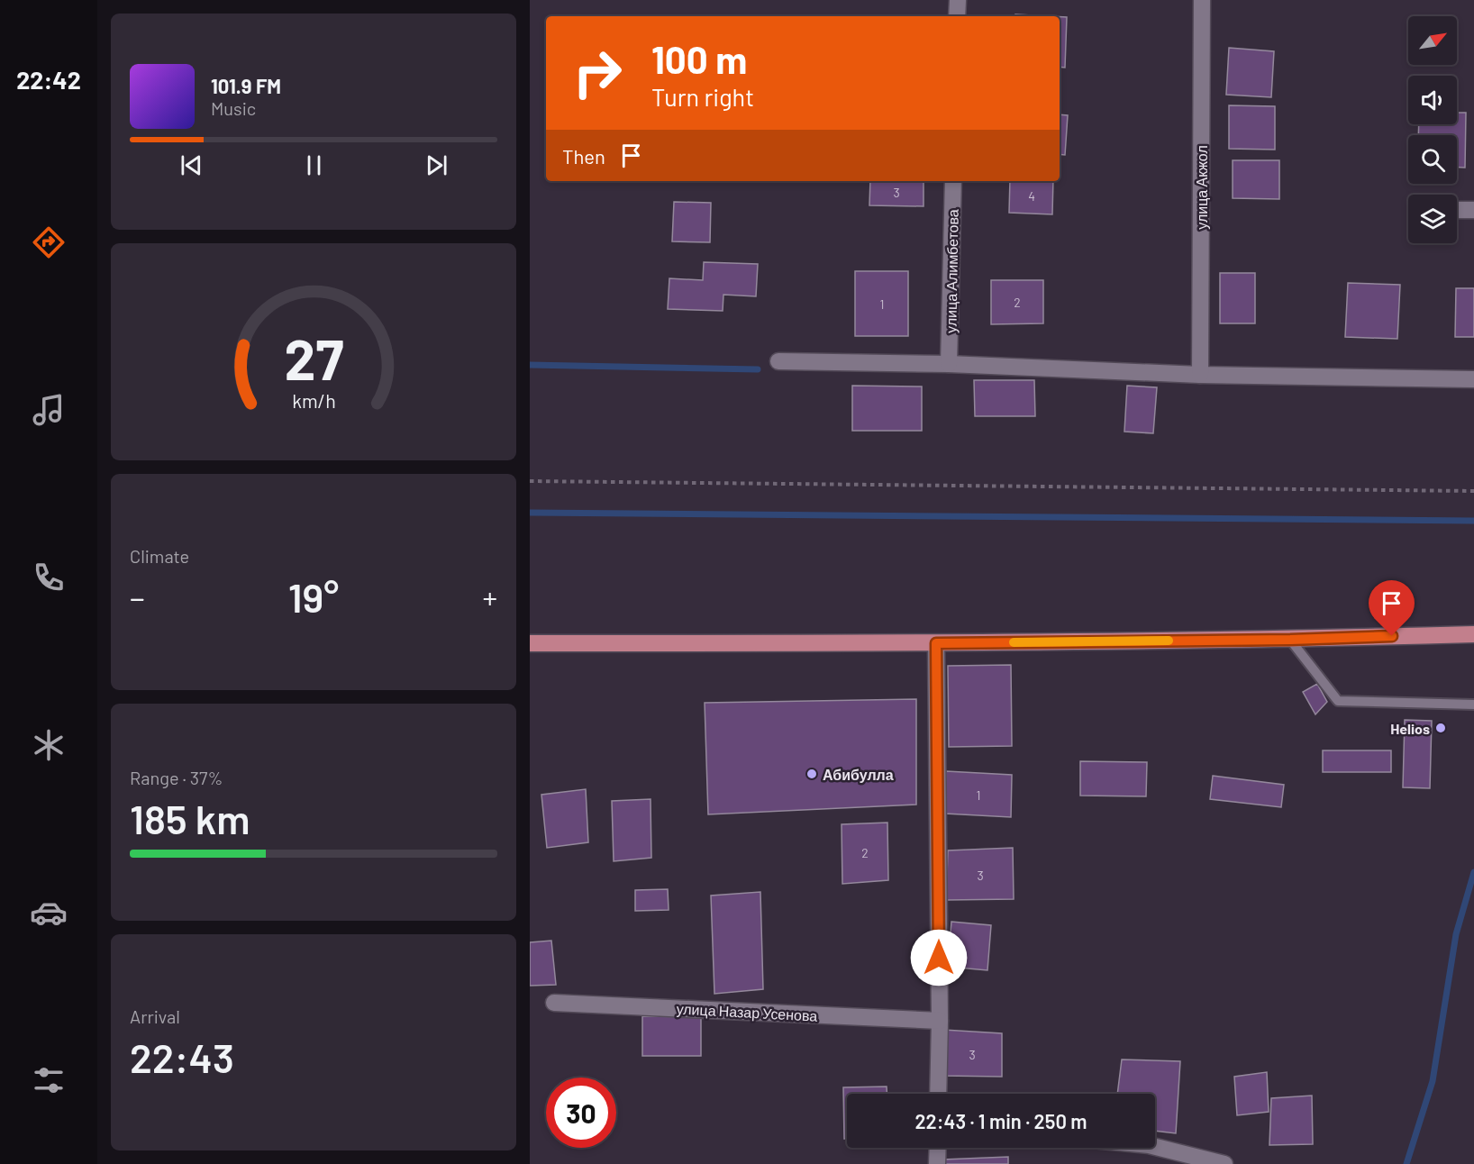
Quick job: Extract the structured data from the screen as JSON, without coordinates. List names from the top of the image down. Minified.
{"streets":{"street":["улица Акжол","улица Алимбетова","улица Назар Усенова"]},"places":["Helios","Абибулла"],"house_numbers":["3","4","2","1","1","2","3","3"],"north":"top right","page":{"tabs":"22:42","turn":["100 m","Turn right"],"song":["101.9 FM","Music"],"then":"Then","tile":["Climate",["Range · 37%","185 km"],["Arrival","22:43"]],"heat":["−","19°","+"],"limit":"30","trip":"22:43 · 1 min · 250 m","gauge":["27","km/h"]}}
